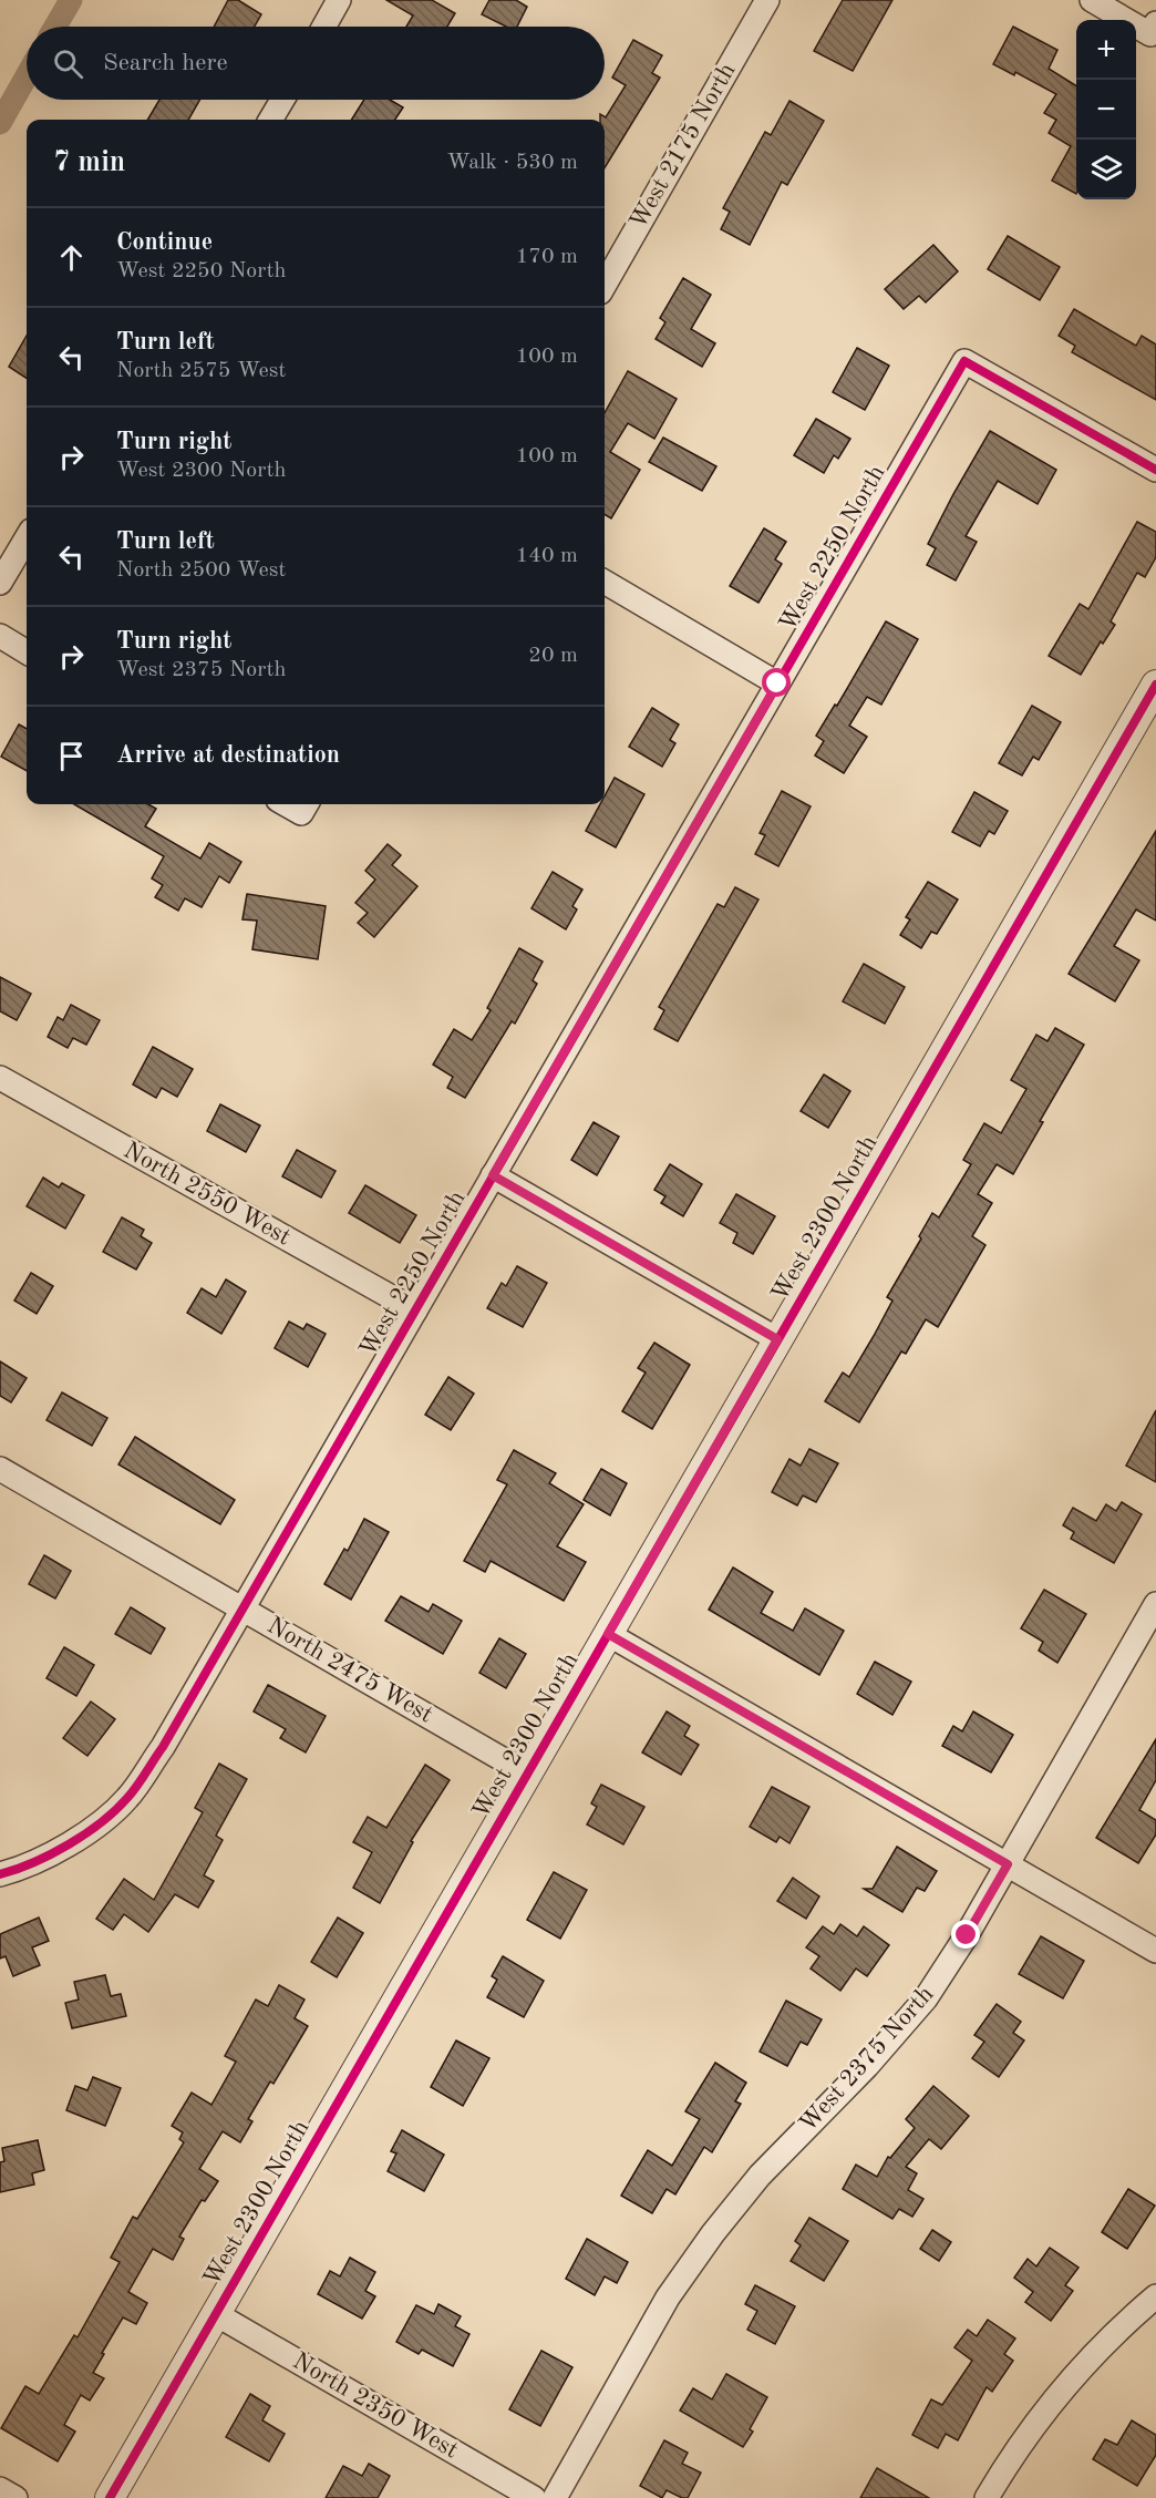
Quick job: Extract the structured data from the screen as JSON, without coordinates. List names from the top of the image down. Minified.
{"streets":{"street":["West 2175 North","West 2250 North","North 2550 West","West 2300 North","North 2475 West","West 2375 North","North 2350 West"]},"crossings":[["West 2250 North","North 2550 West"],["West 2250 North","North 2475 West"],["West 2300 North","North 2475 West"],["West 2300 North","North 2350 West"]],"page":{"map_buttons":["+","−"],"search":"Search here","heading":["7 min","Walk · 530 m"],"list":[["Continue","West 2250 North","170 m"],["Turn left","North 2575 West","100 m"],["Turn right","West 2300 North","100 m"],["Turn left","North 2500 West","140 m"],["Turn right","West 2375 North","20 m"],"Arrive at destination"]}}
